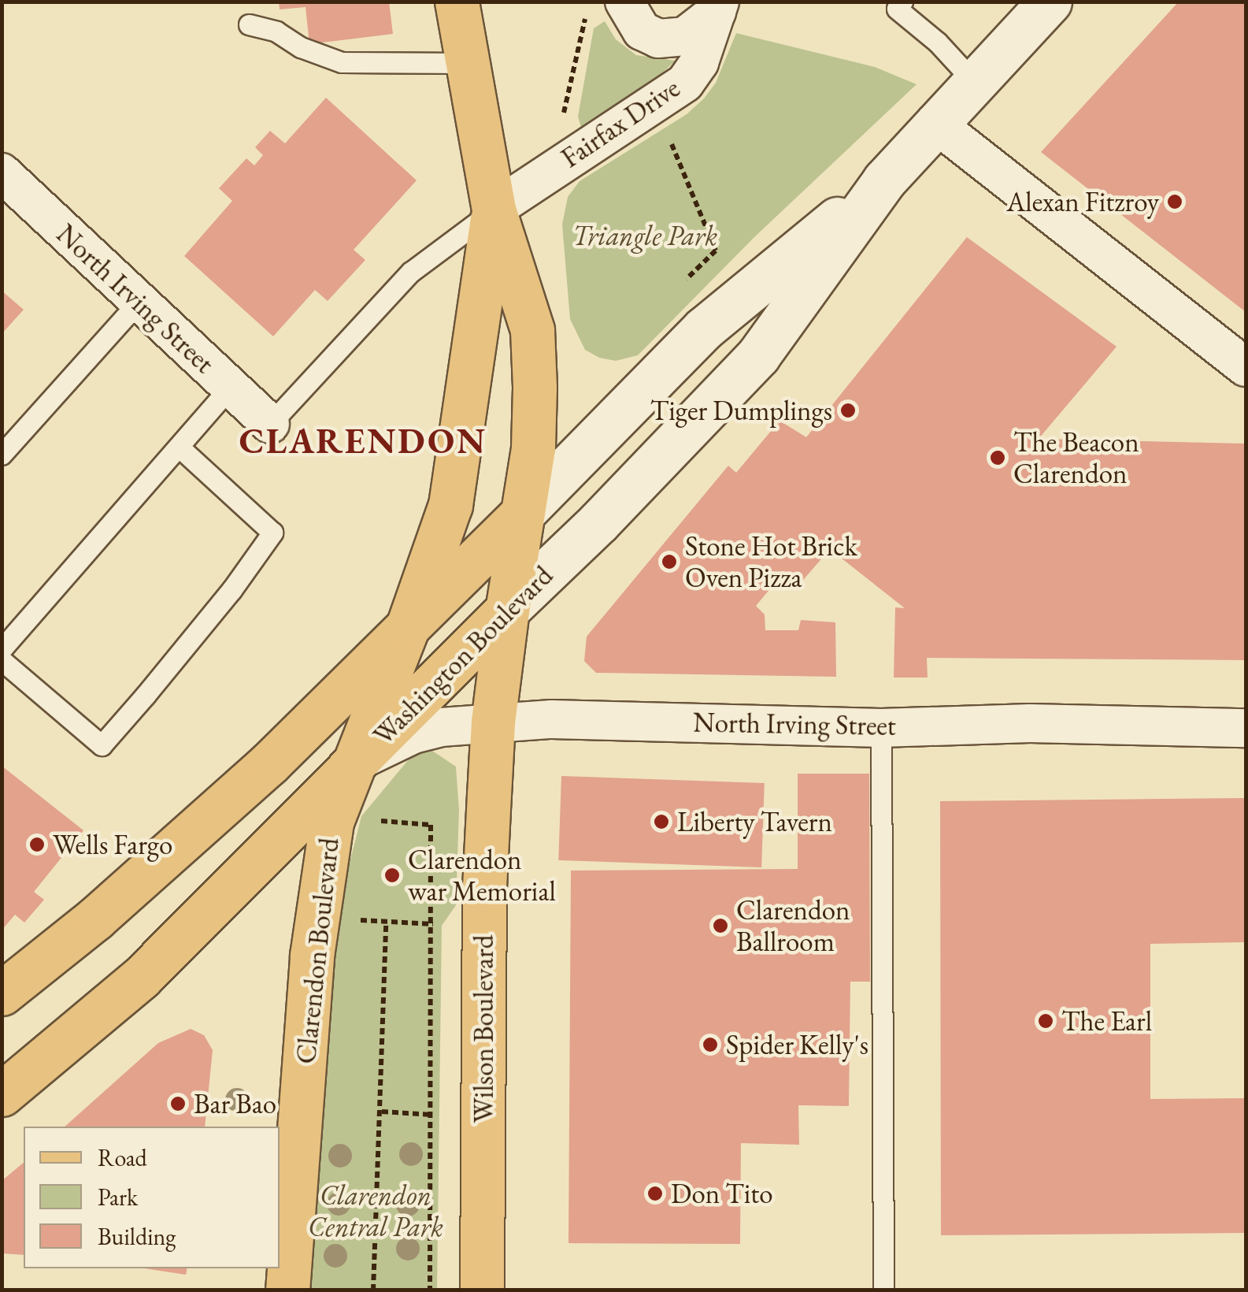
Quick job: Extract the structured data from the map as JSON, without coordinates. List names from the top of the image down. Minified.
{"streets":{"main road":["Washington Boulevard","Clarendon Boulevard","Wilson Boulevard"],"street":["Fairfax Drive","North Irving Street"]},"crossings":[["Fairfax Drive","Wilson Boulevard"],["North Irving Street","Washington Boulevard"],["North Irving Street","Clarendon Boulevard"],["North Irving Street","Wilson Boulevard"],["Washington Boulevard","Clarendon Boulevard"],["Washington Boulevard","Wilson Boulevard"],["Clarendon Boulevard","Wilson Boulevard"]],"districts":["CLARENDON"],"parks":["Triangle Park","Clarendon Central Park"],"places":["Alexan Fitzroy","Tiger Dumplings","The Beacon Clarendon","Stone Hot Brick Oven Pizza","Liberty Tavern","Wells Fargo","Clarendon war Memorial","Clarendon Ballroom","The Earl","Spider Kelly's","Bar Bao","Don Tito"],"legend":["Road","Park","Building"]}
